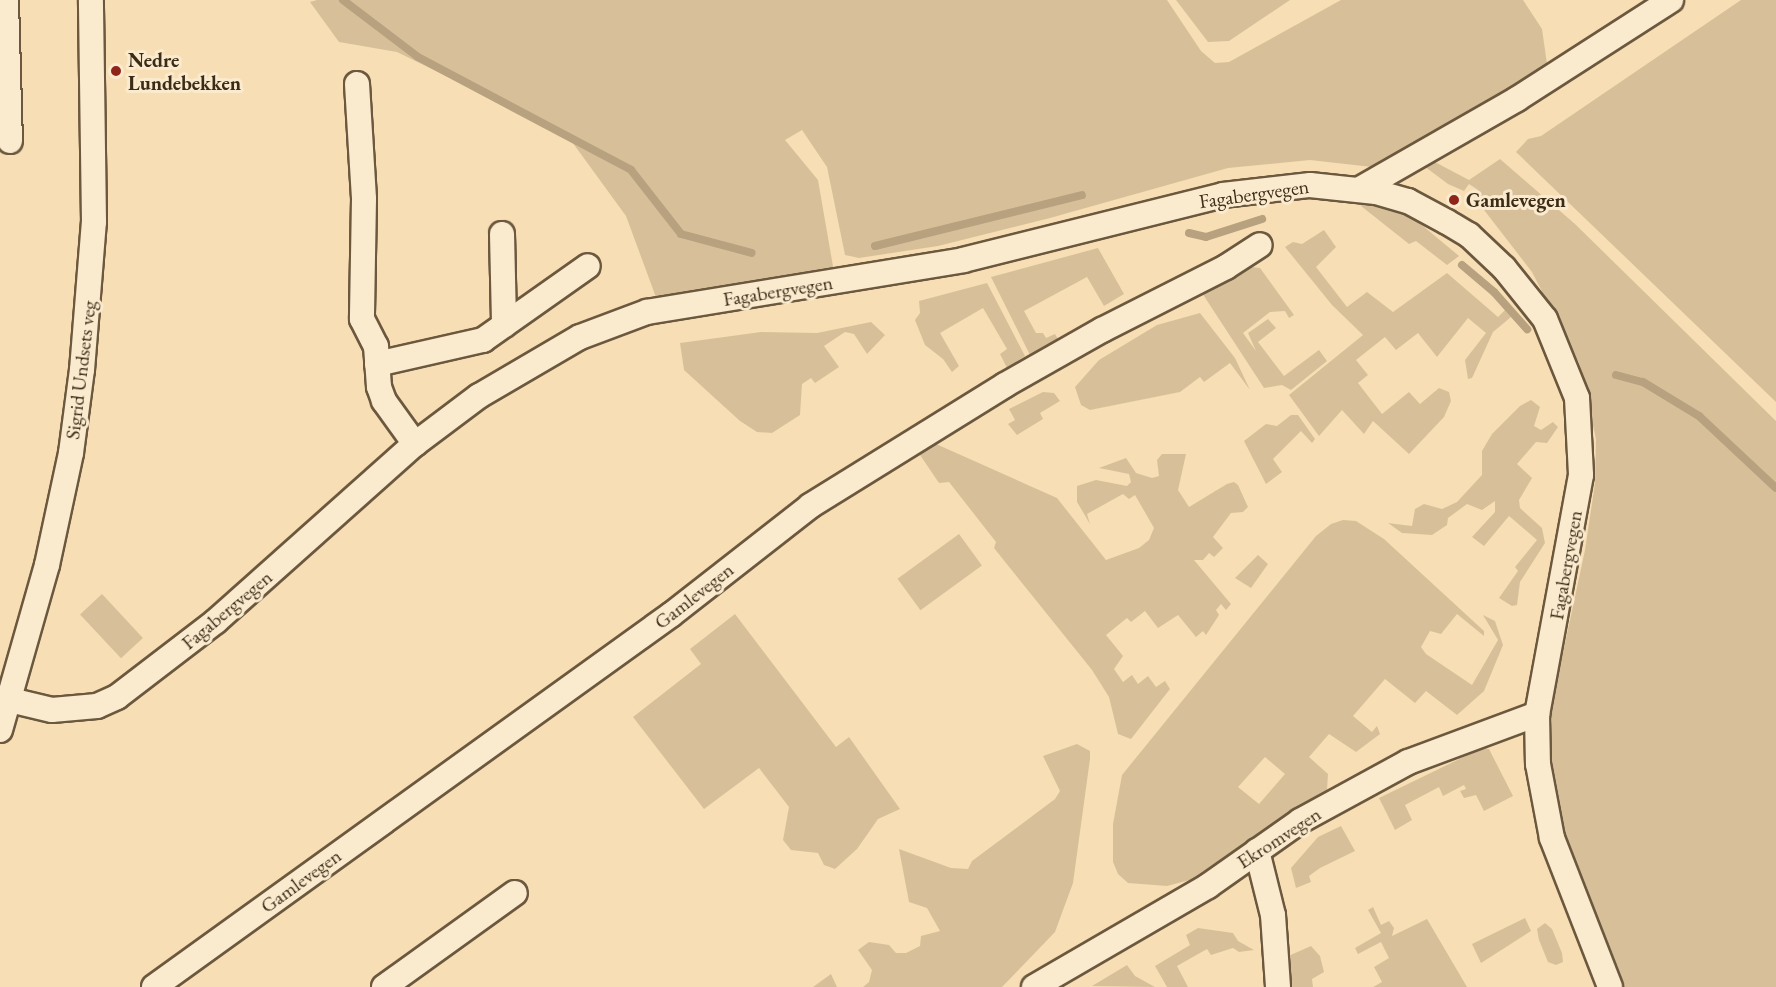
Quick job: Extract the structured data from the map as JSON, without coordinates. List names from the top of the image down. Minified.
{"streets":{"street":["Fagabergvegen","Sigrid Undsets veg","Gamlevegen","Ekromvegen"]},"crossings":[["Fagabergvegen","Sigrid Undsets veg"],["Fagabergvegen","Ekromvegen"]],"places":["Nedre Lundebekken","Gamlevegen"]}
